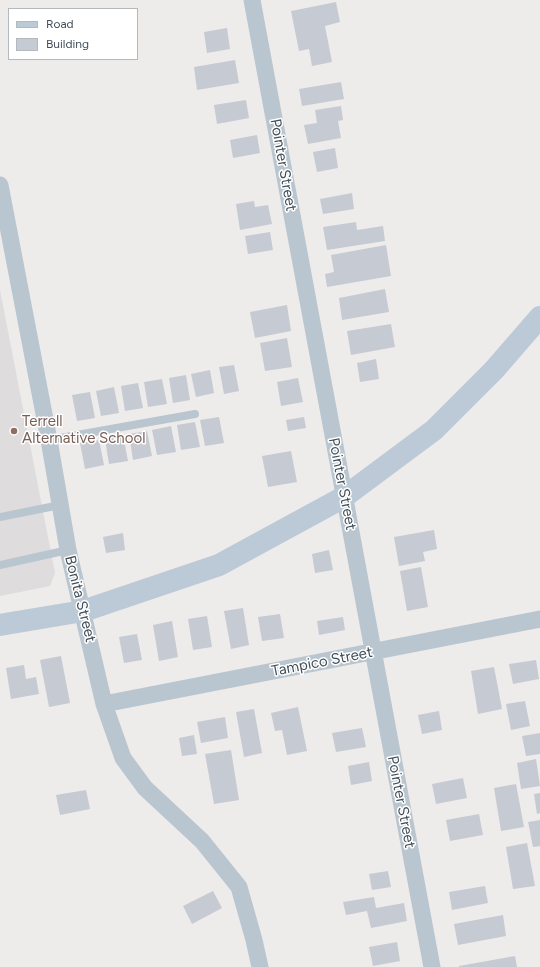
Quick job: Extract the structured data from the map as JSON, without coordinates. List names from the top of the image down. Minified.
{"streets":{"street":["Pointer Street","Bonita Street","Tampico Street"]},"crossings":[["Pointer Street","Tampico Street"],["Bonita Street","Tampico Street"]],"places":["Terrell Alternative School"],"legend":["Road","Building"]}
